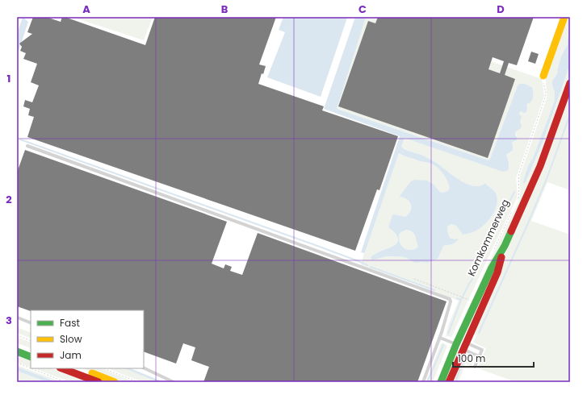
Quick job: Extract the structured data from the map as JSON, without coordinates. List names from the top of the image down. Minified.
{"streets":{"main road":["Komkommerweg"]},"legend":["Fast","Slow","Jam"],"scale_bar":"100 m","grid":{"columns":["A","B","C","D"],"rows":["1","2","3"]}}
